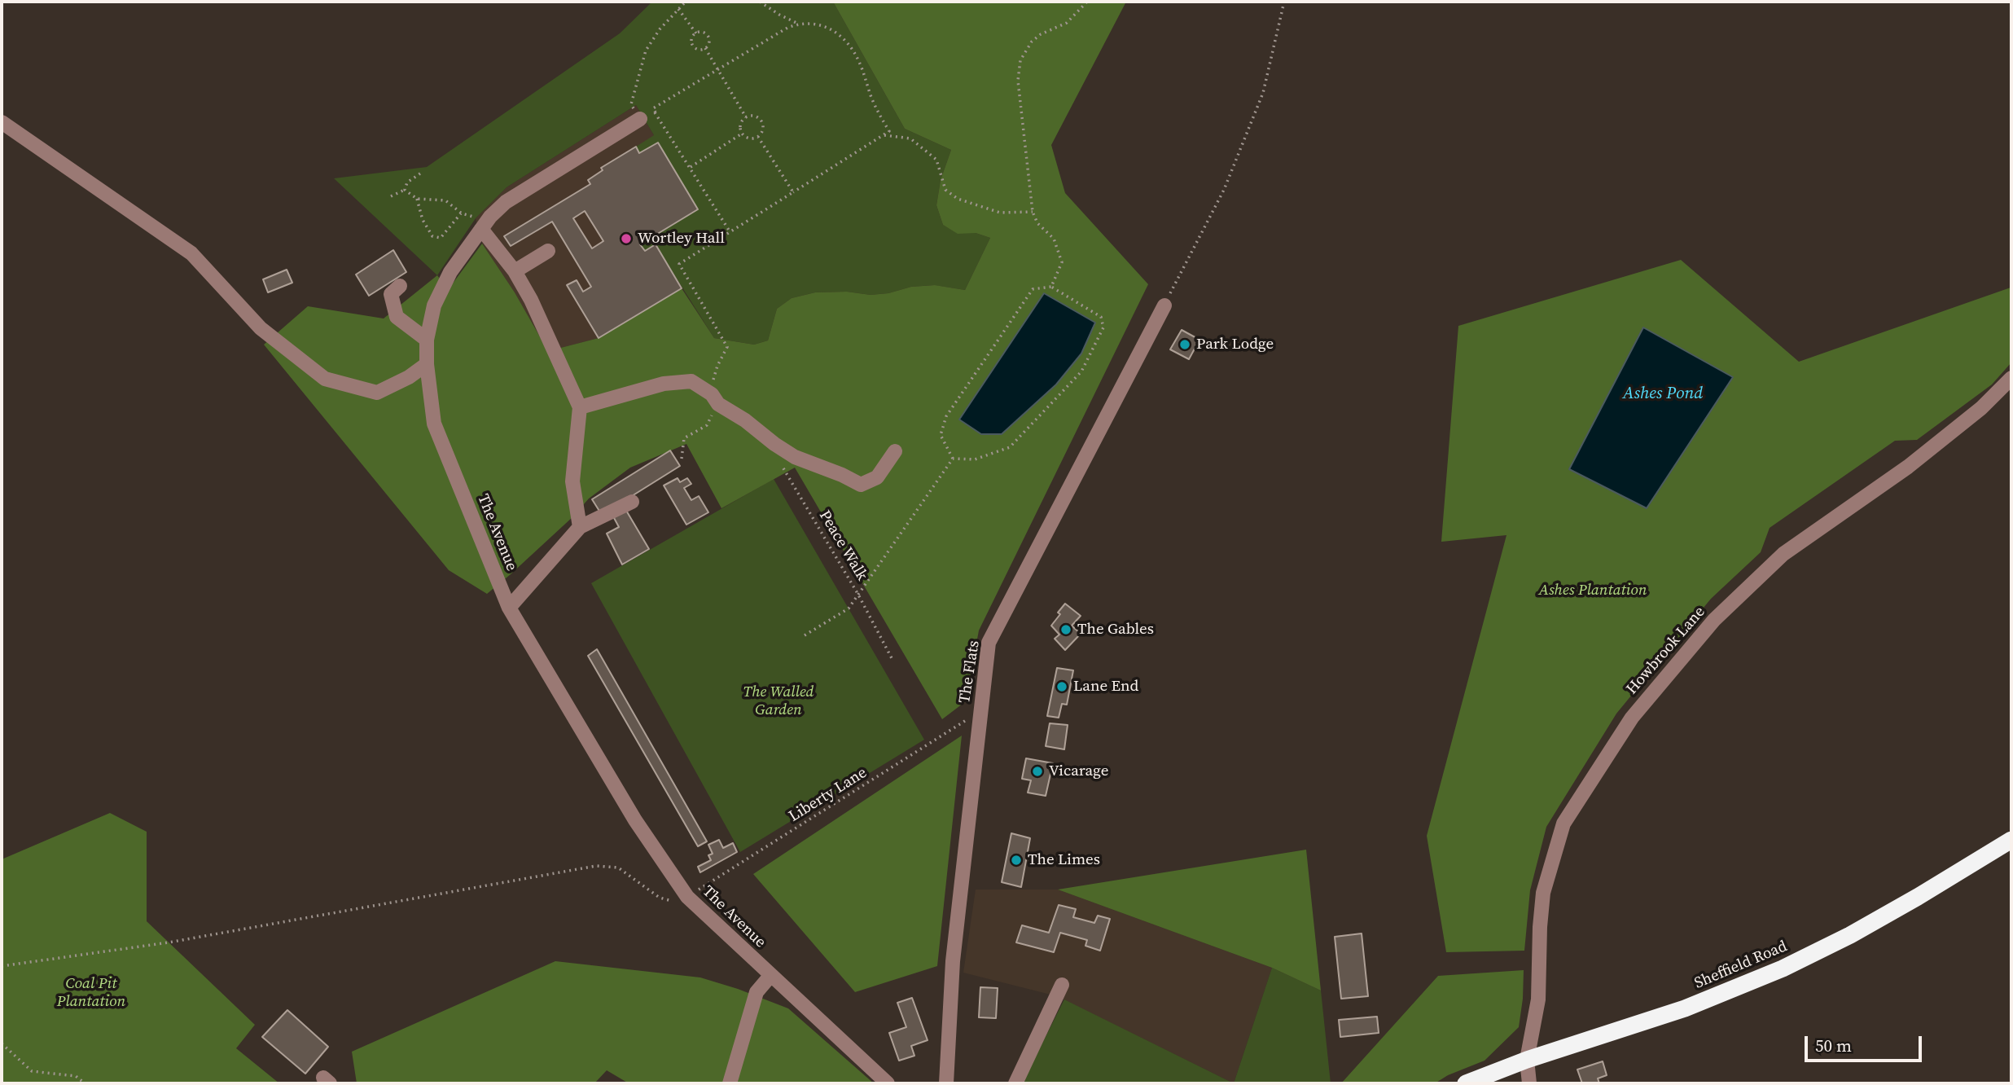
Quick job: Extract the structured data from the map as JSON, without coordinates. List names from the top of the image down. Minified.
{"streets":{"highway":["Sheffield Road"],"street":["The Avenue","Howbrook Lane","The Flats"],"path":["Peace Walk","Liberty Lane"]},"crossings":[["The Avenue","Liberty Lane"],["Howbrook Lane","Sheffield Road"],["The Flats","Liberty Lane"]],"water":["Ashes Pond"],"parks":["Ashes Plantation","The Walled Garden","Coal Pit Plantation"],"places":["Wortley Hall","Park Lodge","The Gables","Lane End","Vicarage","The Limes"],"scale_bar":"50 m"}
